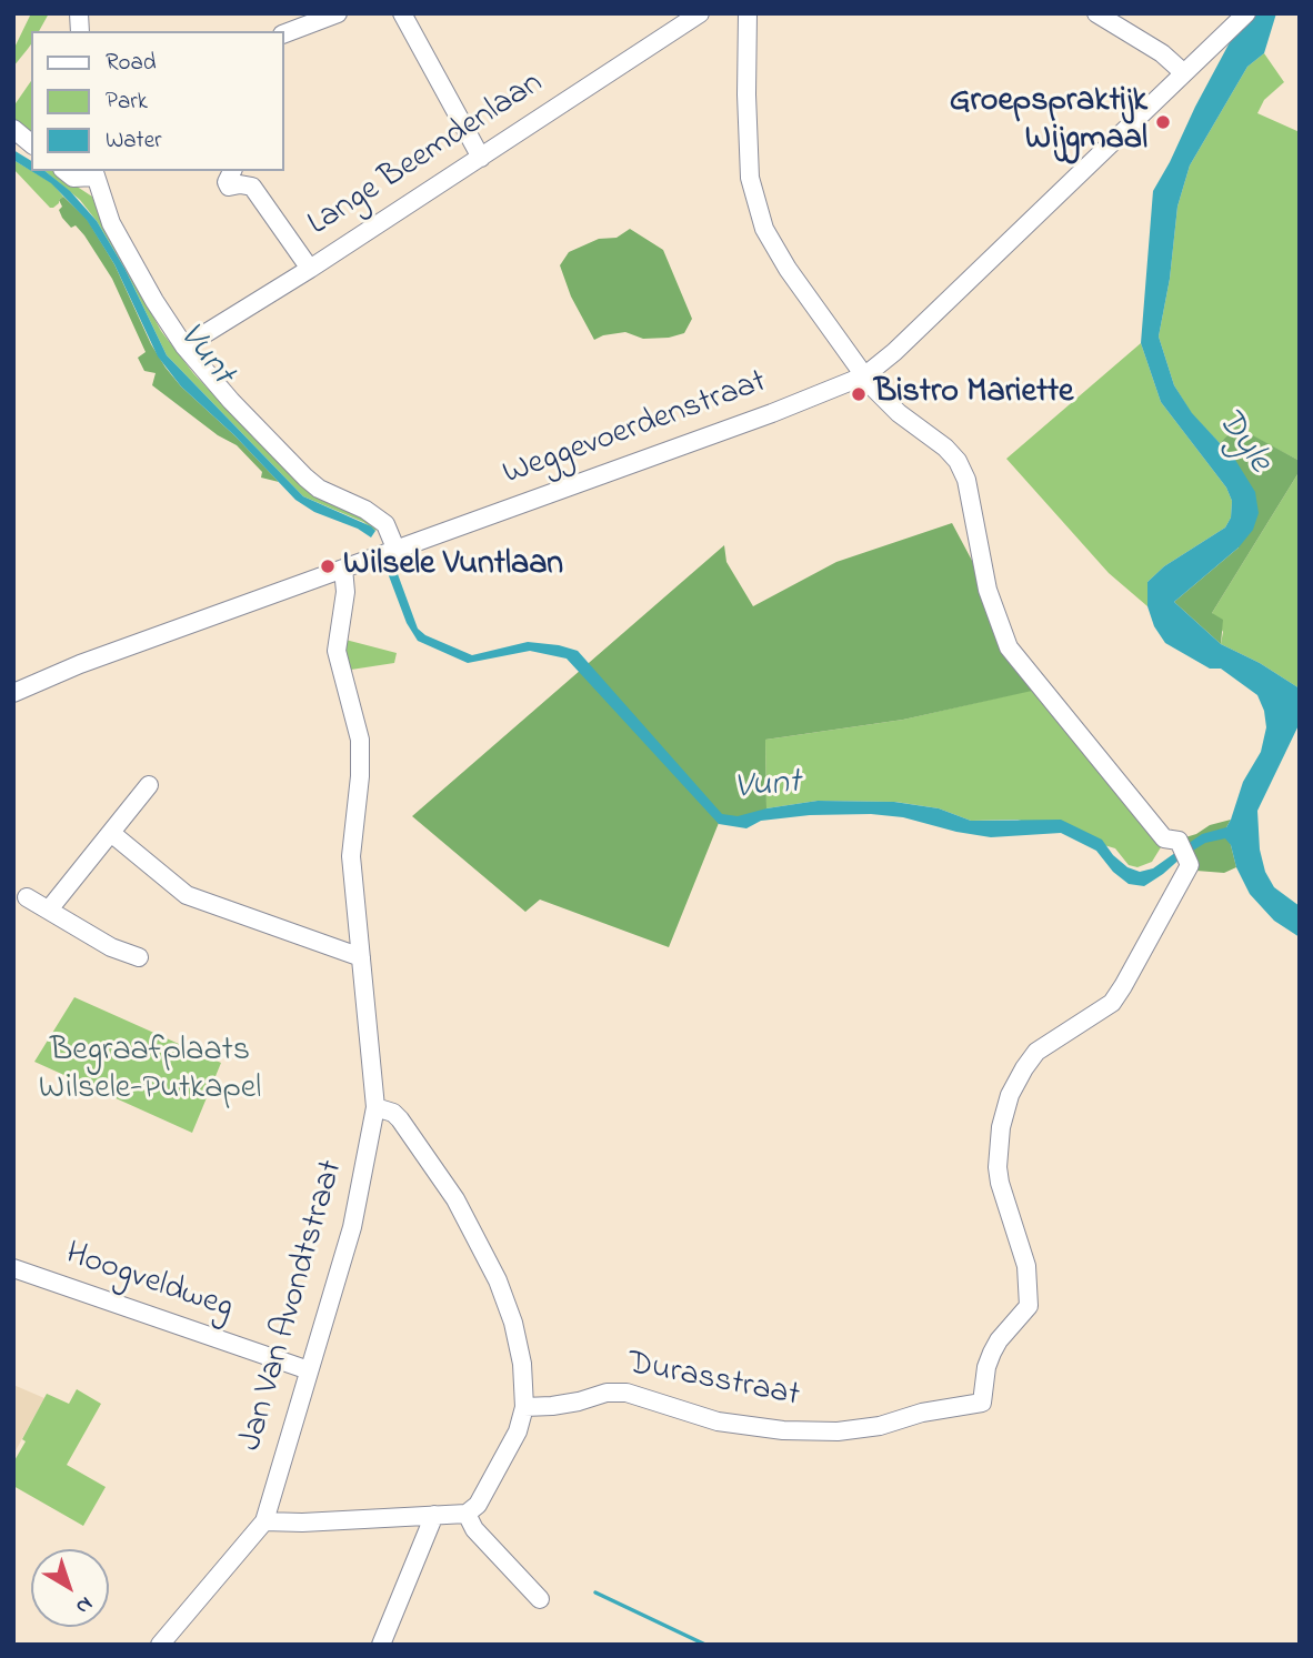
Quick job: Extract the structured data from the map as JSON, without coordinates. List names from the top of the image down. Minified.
{"streets":{"street":["Lange Beemdenlaan","Weggevoerdenstraat","Hoogveldweg","Jan Van Avondtstraat","Durasstraat"]},"crossings":[["Weggevoerdenstraat","Jan Van Avondtstraat"],["Weggevoerdenstraat","Durasstraat"],["Hoogveldweg","Jan Van Avondtstraat"]],"water":["Vunt","Dyle"],"parks":["Begraafplaats Wilsele-Putkapel"],"places":["Groepspraktijk Wijgmaal","Bistro Mariette","Wilsele Vuntlaan"],"legend":["Road","Park","Water"],"north":"bottom right"}
